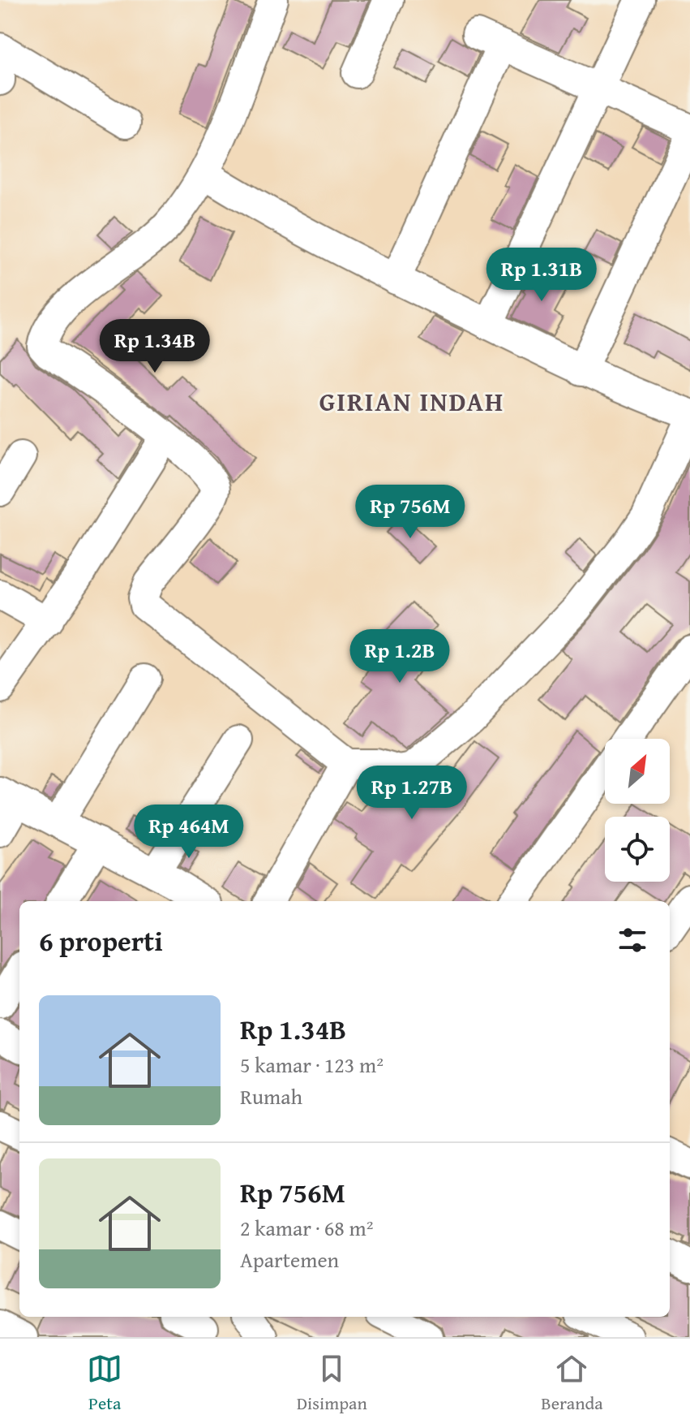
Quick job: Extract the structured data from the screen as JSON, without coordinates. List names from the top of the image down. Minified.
{"districts":["GIRIAN INDAH"],"north":"top right","page":{"price":["Rp 1.31B","Rp 1.34B","Rp 756M","Rp 1.2B","Rp 1.27B","Rp 464M"],"heading":"6 properti","list":[{"name":"Rp 1.34B","note":"5 kamar · 123 m² · Rumah"},{"name":"Rp 756M","note":"2 kamar · 68 m² · Apartemen"}],"tabs":["Peta","Disimpan","Beranda"]}}
